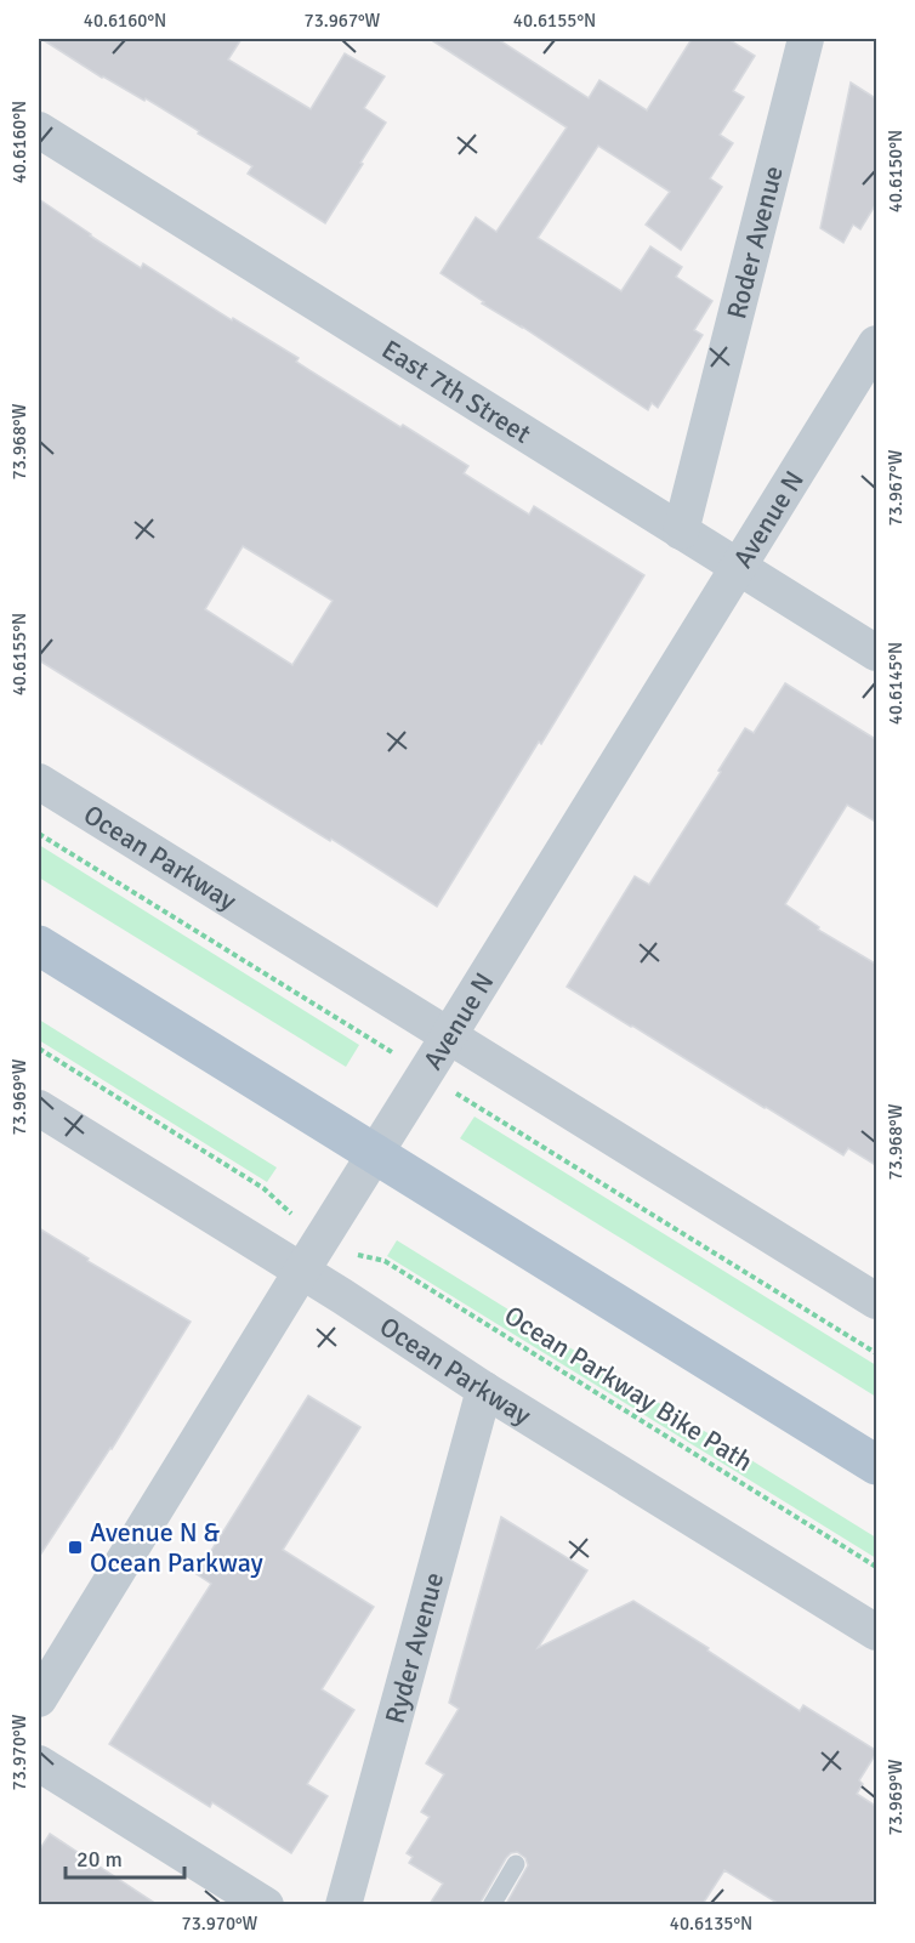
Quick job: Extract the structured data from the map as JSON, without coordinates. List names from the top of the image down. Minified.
{"streets":{"street":["Roder Avenue","East 7th Street","Avenue N","Ocean Parkway","Ryder Avenue"],"path":["Ocean Parkway Bike Path"]},"crossings":[["Roder Avenue","East 7th Street"],["East 7th Street","Avenue N"],["Avenue N","Ocean Parkway"],["Ocean Parkway","Ryder Avenue"]],"places":{"transit":["Avenue N & Ocean Parkway"]},"scale_bar":"20 m","coordinates":["40.6160°N","73.967°W","40.6155°N","40.6150°N","73.968°W","40.6145°N","73.969°W","73.970°W","40.6135°N"]}
